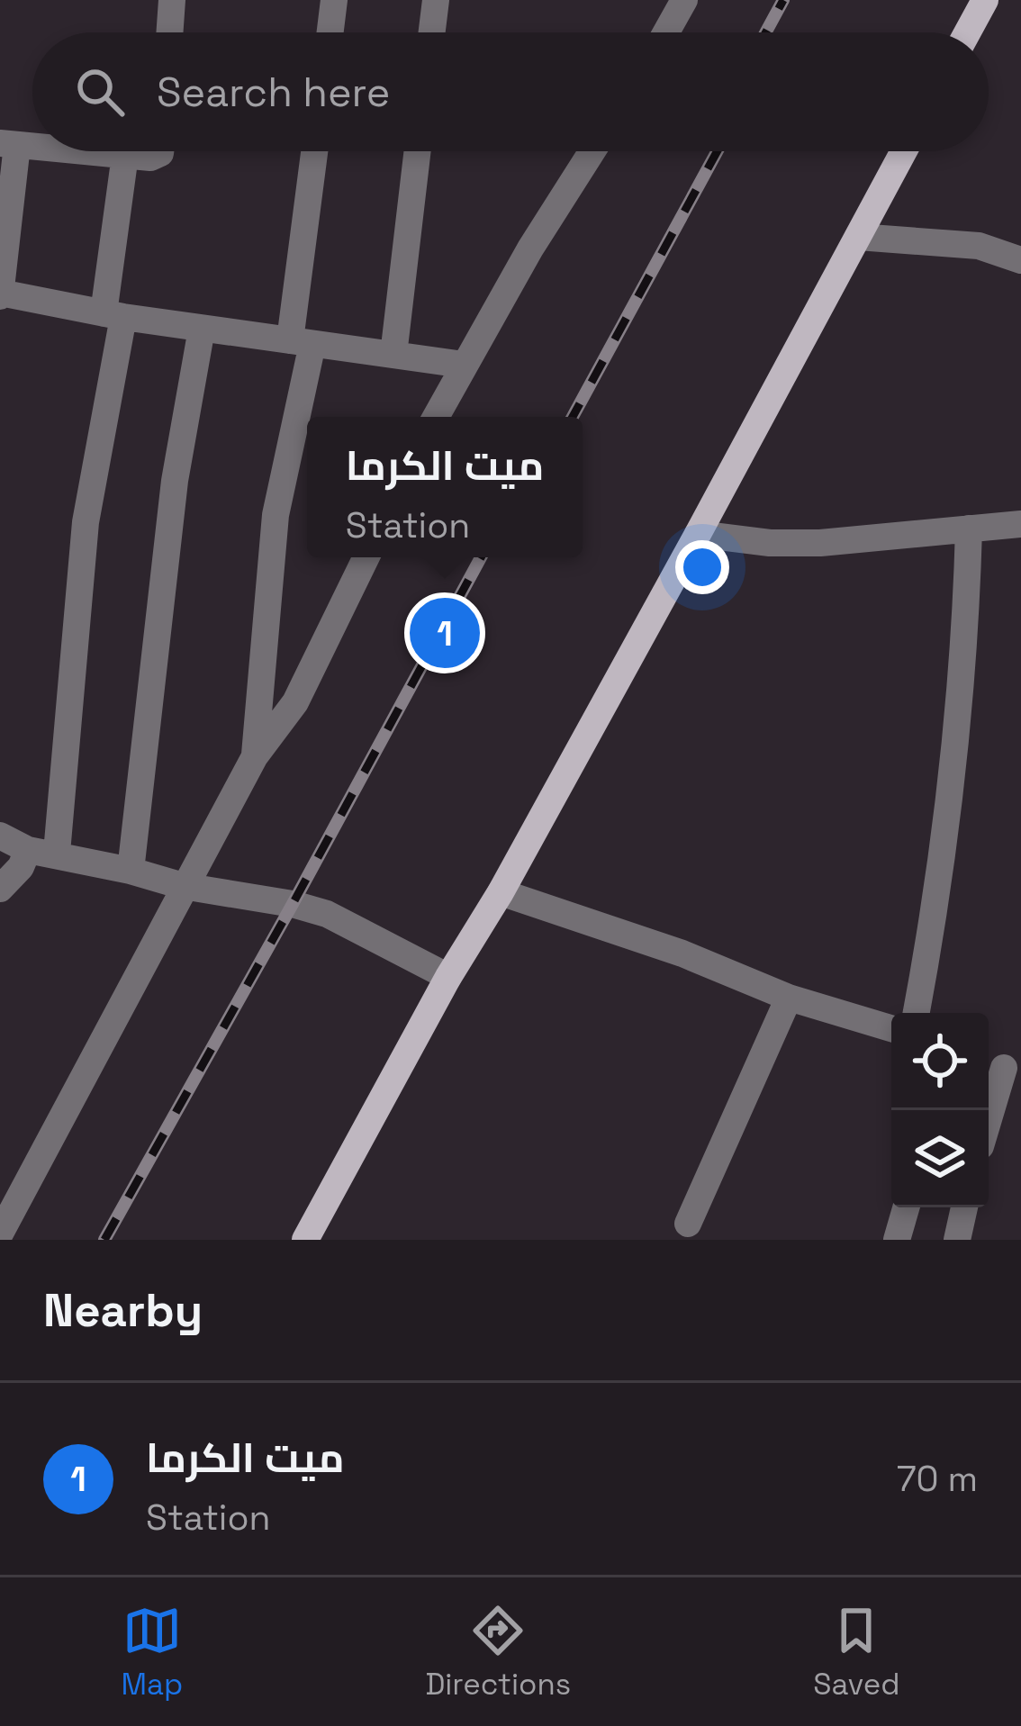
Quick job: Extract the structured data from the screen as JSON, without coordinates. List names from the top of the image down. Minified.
{"page":{"search":"Search here","popup":["ميت الكرما","Station"],"pins":"1","heading":"Nearby","list":[{"mark":"1","name":"ميت الكرما","note":"Station","value":"70 m"}],"nav":["Map","Directions","Saved"]}}
